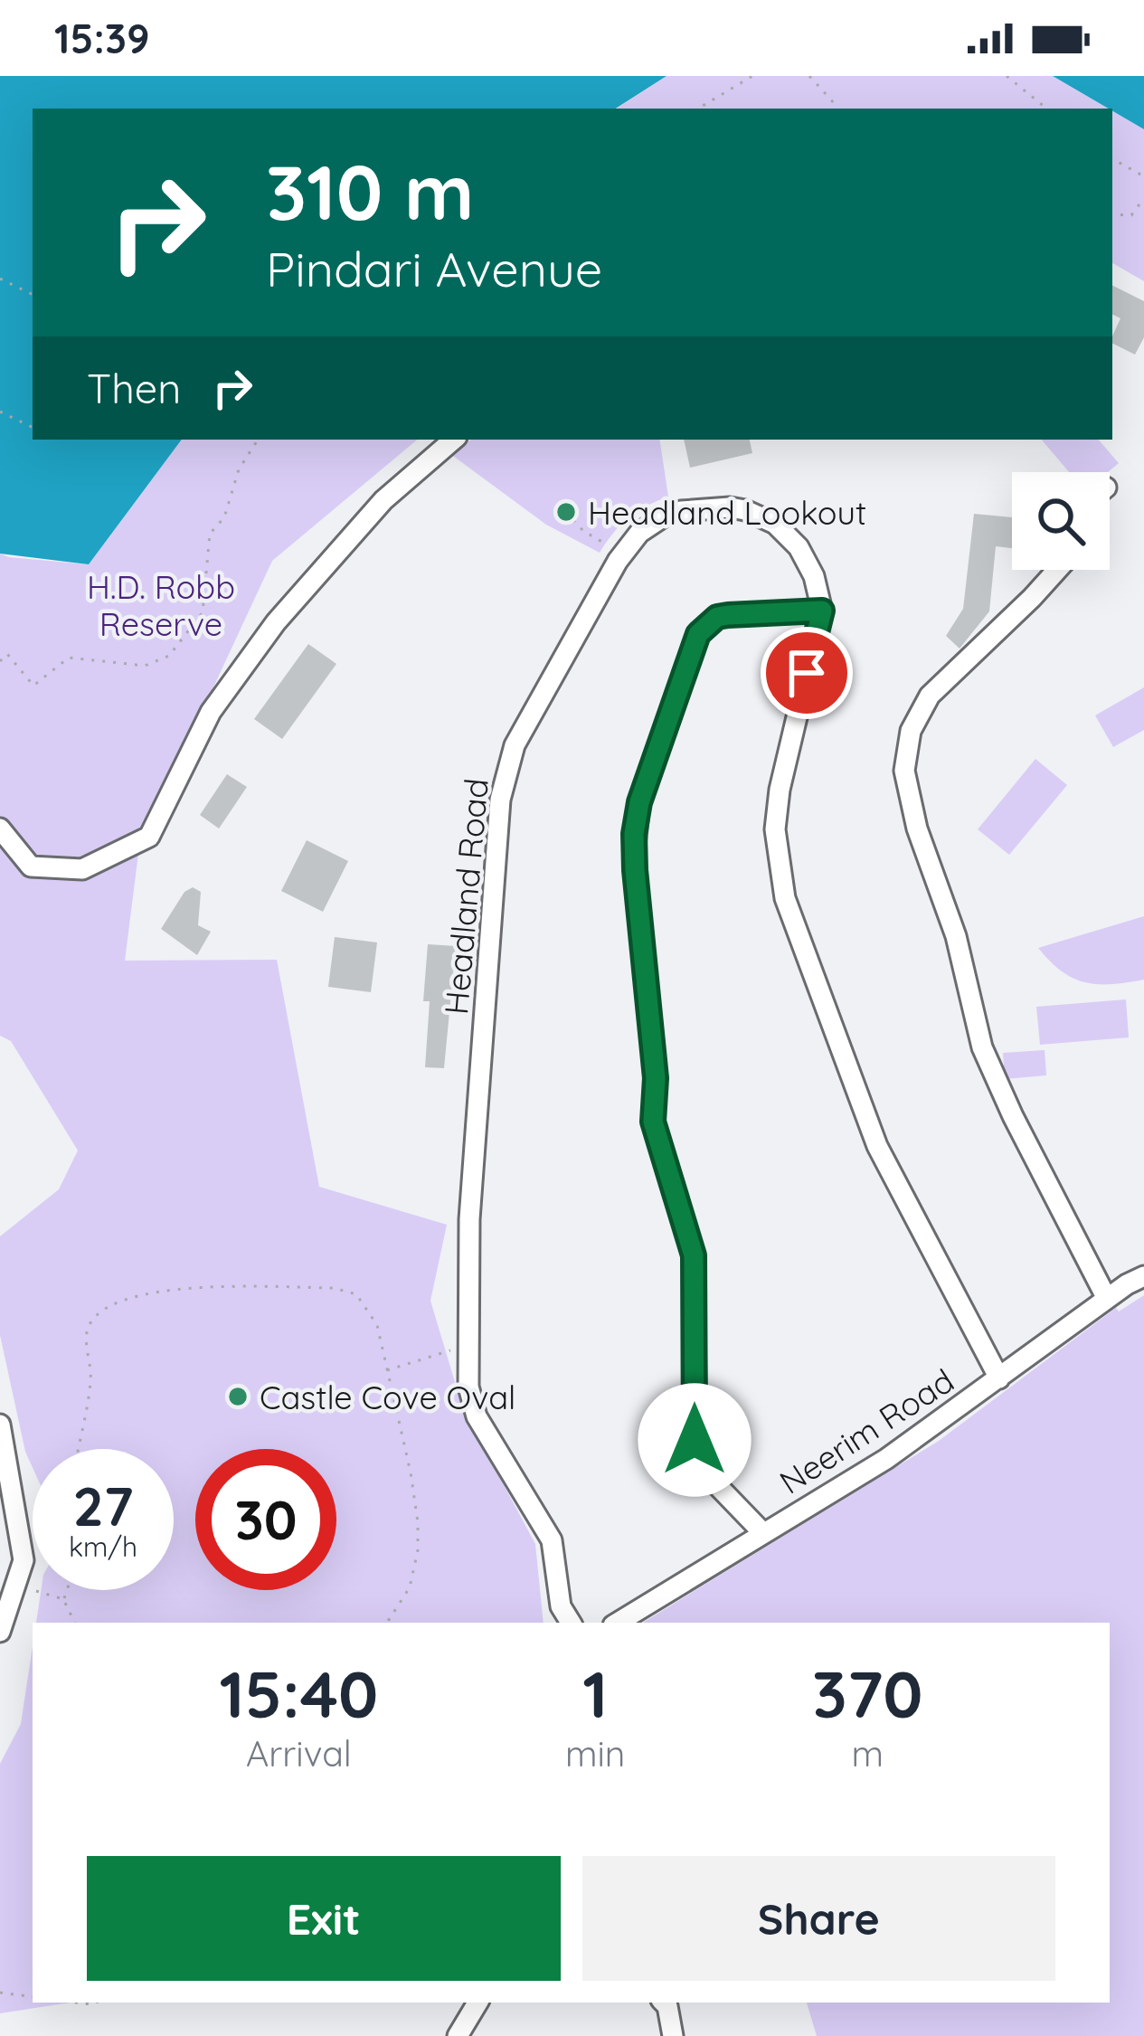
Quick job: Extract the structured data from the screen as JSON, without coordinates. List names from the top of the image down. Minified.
{"streets":{"street":["Headland Road","Neerim Road"]},"parks":["H.D. Robb Reserve"],"places":["Headland Lookout","Castle Cove Oval"],"page":{"status":"15:39","turn":["310 m","Pindari Avenue"],"then":"Then","speed":"27 km/h","limit":"30","eta":["15:40","Arrival","1","min","370","m"],"buttons":["Exit","Share"]}}
